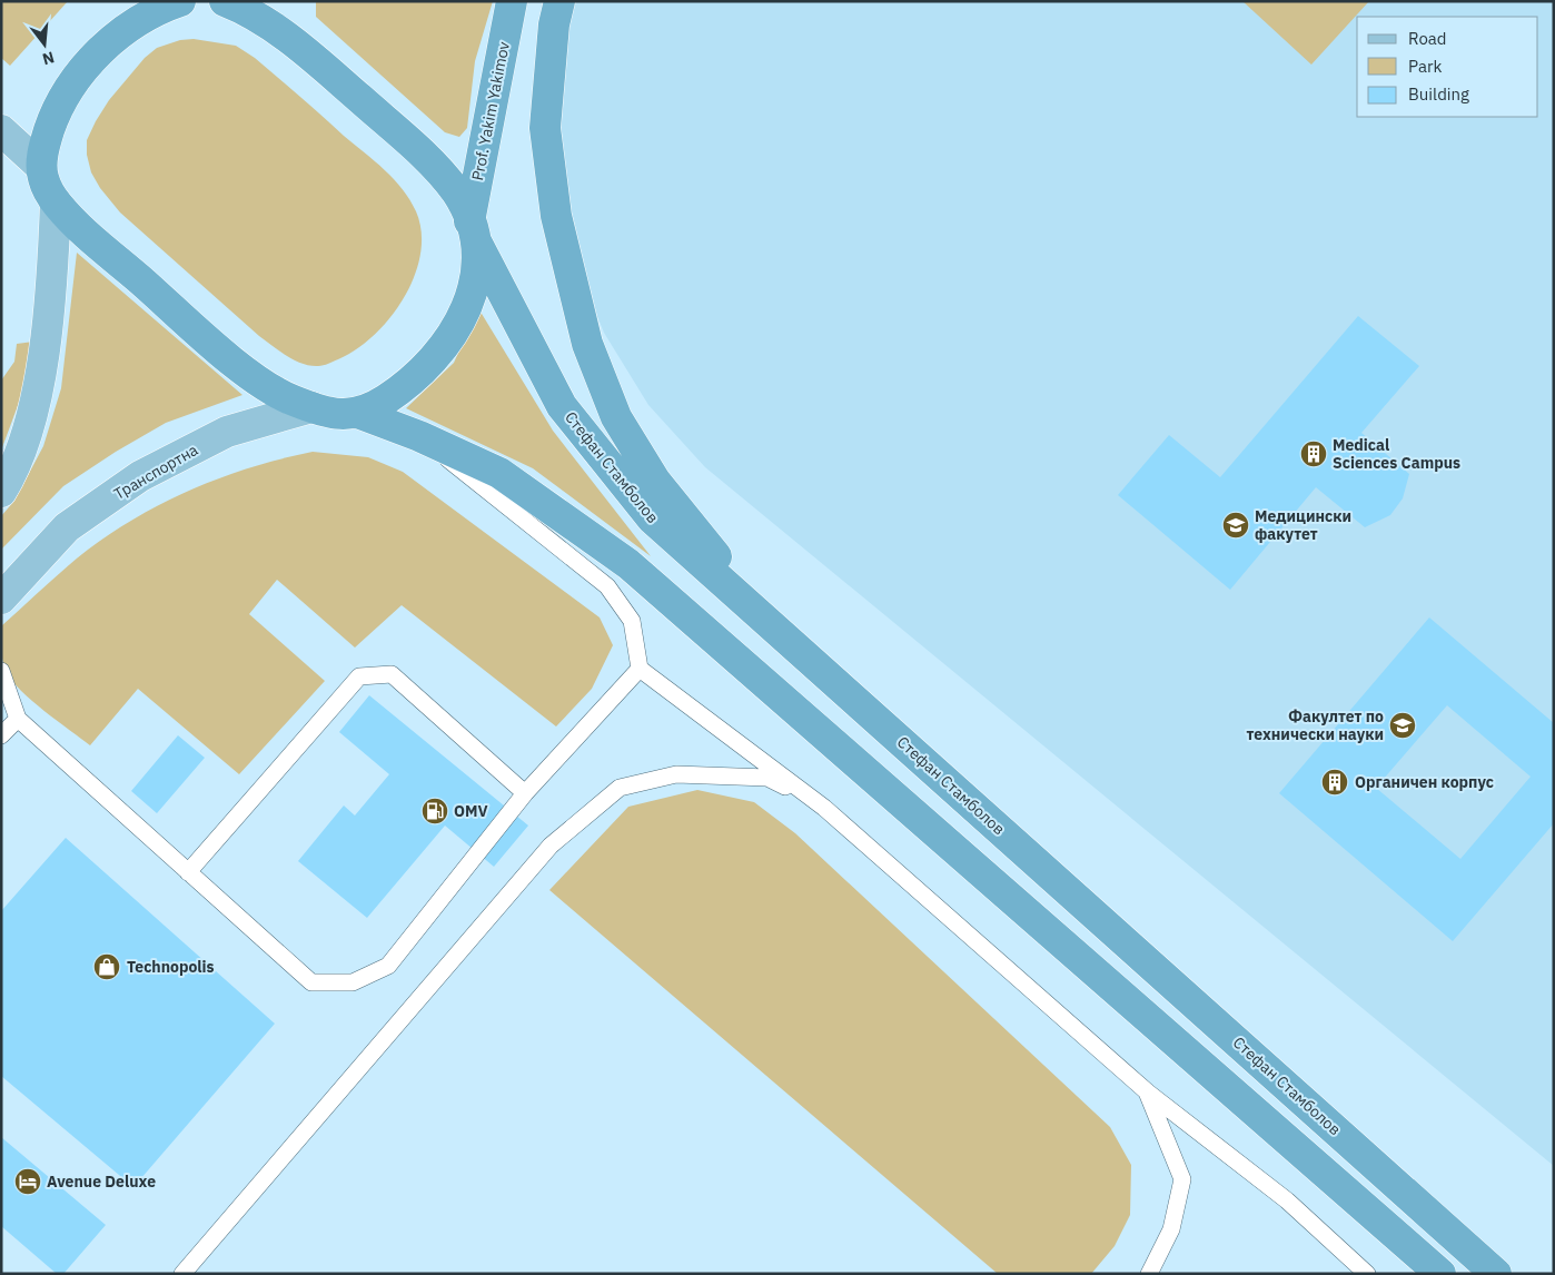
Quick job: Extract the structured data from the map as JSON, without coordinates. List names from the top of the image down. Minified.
{"streets":{"highway":["Prof. Yakim Yakimov","Стефан Стамболов"],"main road":["Транспортна"]},"crossings":[["Prof. Yakim Yakimov","Стефан Стамболов"]],"places":{"building":["Medical Sciences Campus","Органичен корпус"],"school or university":["Медицински факутет","Факултет по технически науки"],"fuel station":["OMV"],"shop":["Technopolis"],"hotel":["Avenue Deluxe"]},"legend":["Road","Park","Building"],"north":"bottom"}
